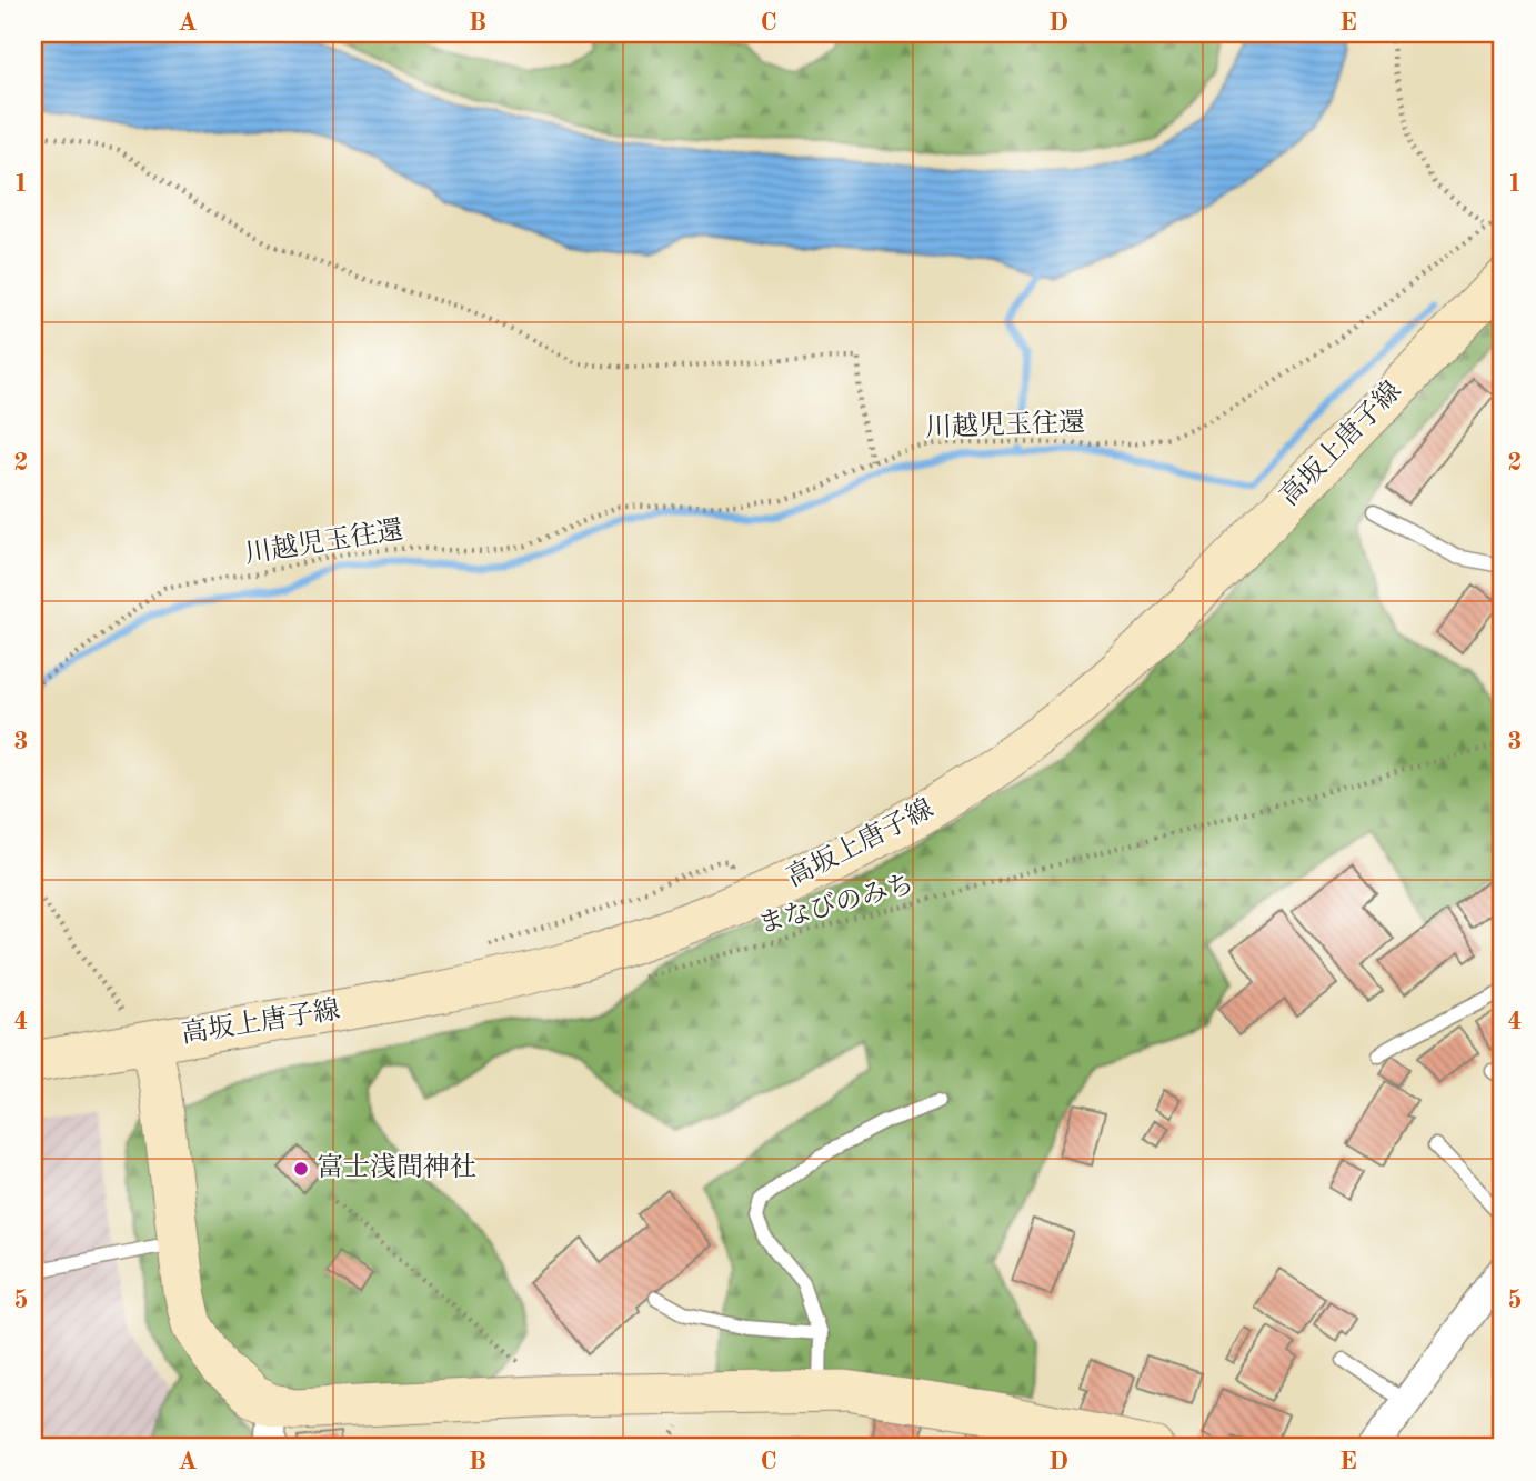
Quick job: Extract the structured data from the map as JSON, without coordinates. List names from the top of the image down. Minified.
{"streets":{"main road":["高坂上唐子線"],"path":["川越児玉往還","まなびのみち"]},"places":["富士浅間神社"],"grid":{"columns":["A","B","C","D","E"],"rows":["1","2","3","4","5"]}}
